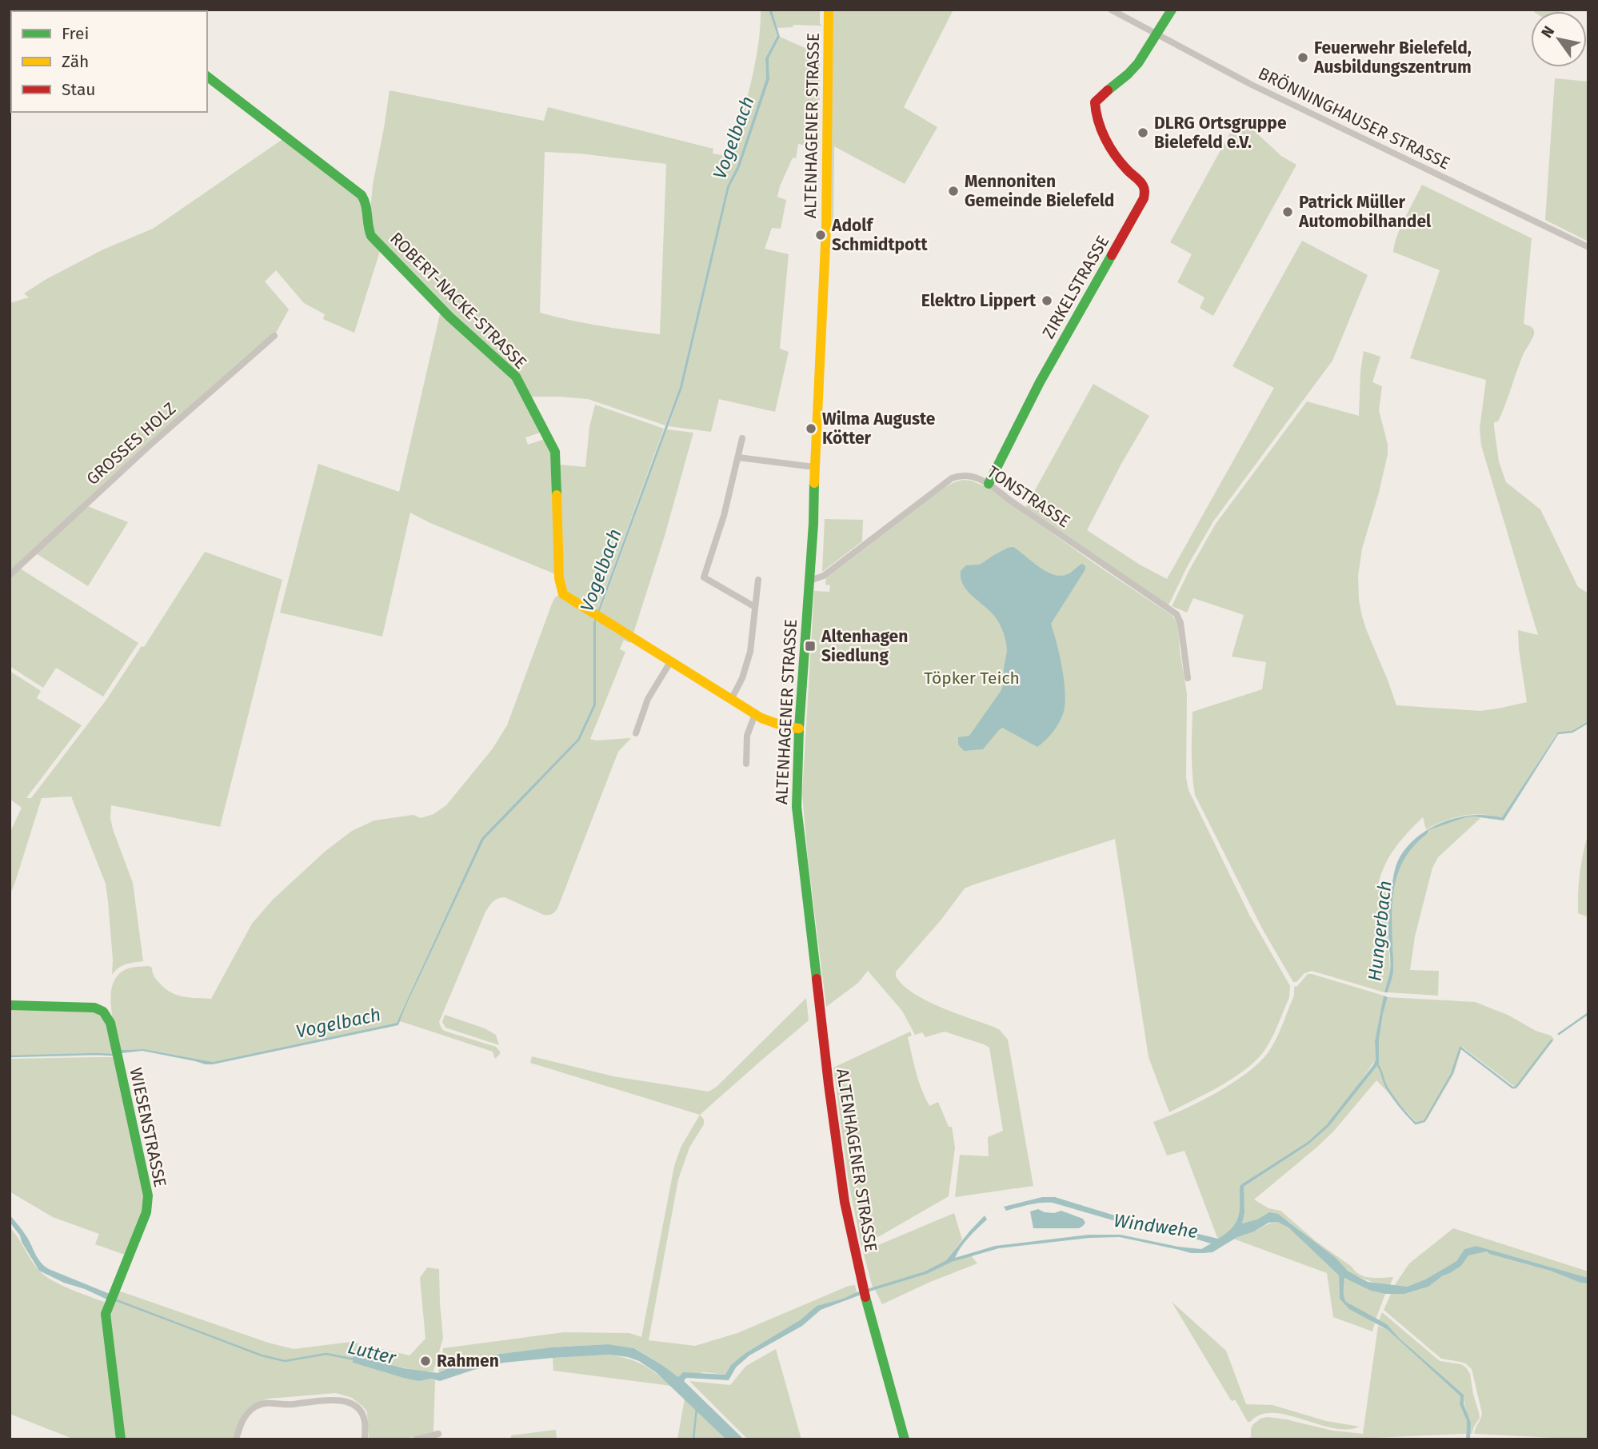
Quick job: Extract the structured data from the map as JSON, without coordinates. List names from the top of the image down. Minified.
{"streets":{"street":["BRÖNNINGHAUSER STRASSE","ALTENHAGENER STRASSE","ZIRKELSTRASSE","ROBERT-NACKE-STRASSE","GROSSES HOLZ","TONSTRASSE","WIESENSTRASSE"]},"crossings":[["BRÖNNINGHAUSER STRASSE","ZIRKELSTRASSE"],["ALTENHAGENER STRASSE","ROBERT-NACKE-STRASSE"],["ALTENHAGENER STRASSE","TONSTRASSE"],["ZIRKELSTRASSE","TONSTRASSE"]],"water":["Vogelbach","Hungerbach","Windwehe","Lutter"],"parks":["Töpker Teich"],"places":{"other":["Feuerwehr Bielefeld, Ausbildungszentrum","DLRG Ortsgruppe Bielefeld e.V.","Mennoniten Gemeinde Bielefeld","Patrick Müller Automobilhandel","Adolf Schmidtpott","Elektro Lippert","Wilma Auguste Kötter","Rahmen"],"transit":["Altenhagen Siedlung"]},"legend":["Frei","Zäh","Stau"],"north":"top left"}
